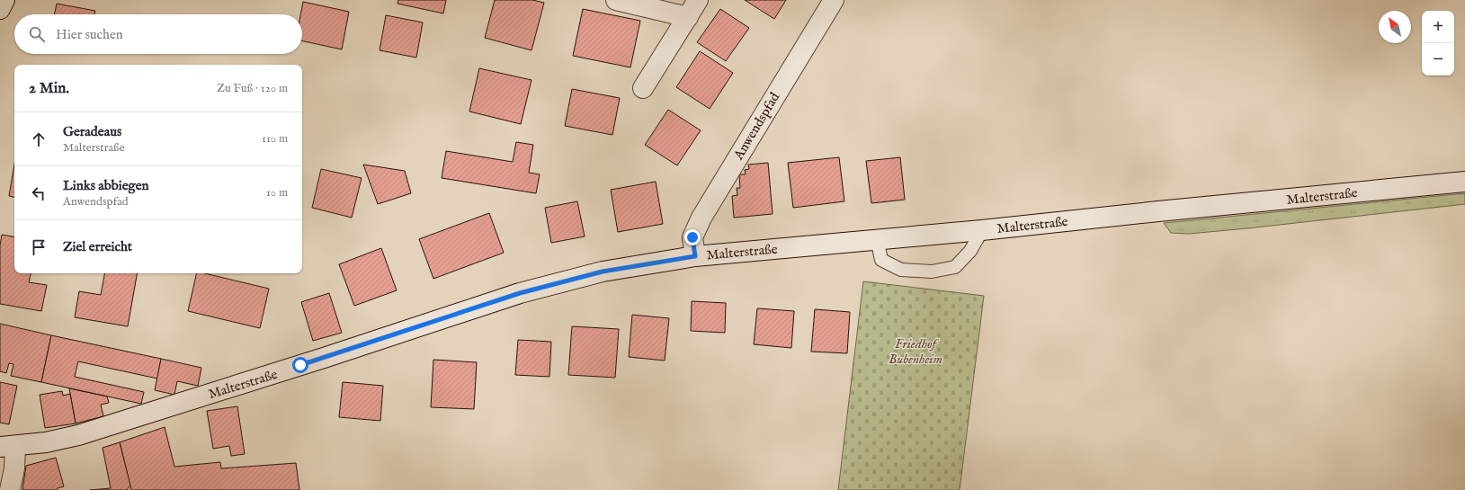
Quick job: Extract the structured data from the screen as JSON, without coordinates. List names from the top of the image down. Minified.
{"streets":{"main road":["Anwendspfad","Malterstraße"]},"crossings":[["Anwendspfad","Malterstraße"]],"parks":["Friedhof Bubenheim"],"north":"top left","page":{"map_buttons":["+","−"],"search":"Hier suchen","heading":["2 Min.","Zu Fuß · 120 m"],"list":[["Geradeaus","Malterstraße","110 m"],["Links abbiegen","Anwendspfad","10 m"],"Ziel erreicht"]}}
